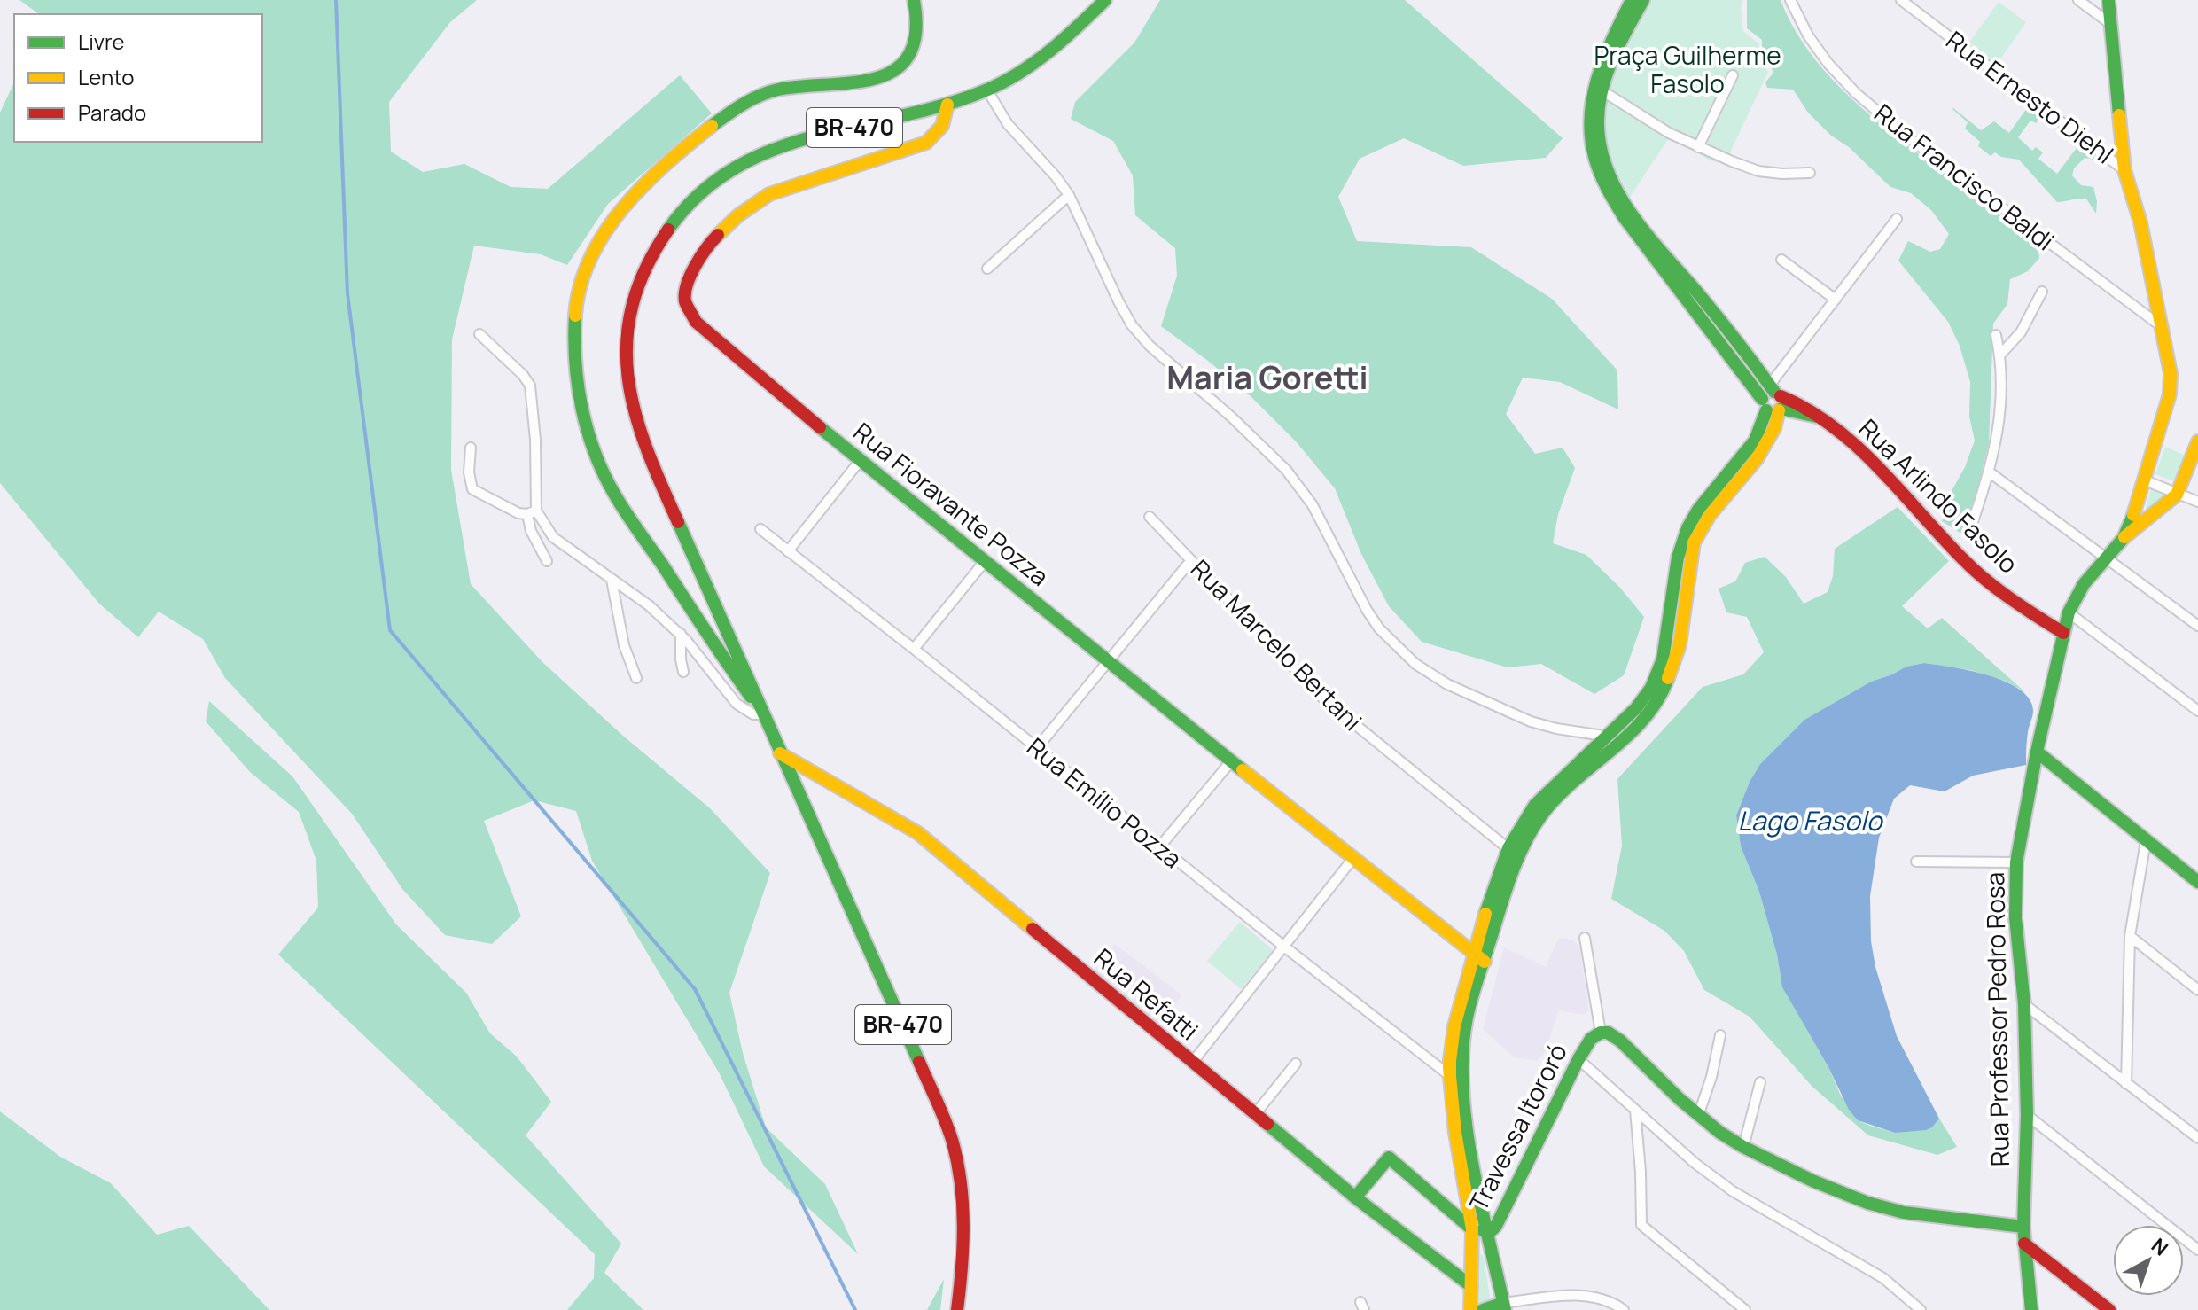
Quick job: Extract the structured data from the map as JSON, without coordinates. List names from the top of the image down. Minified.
{"streets":{"main road":["BR-470","Rua Arlindo Fasolo","Rua Fioravante Pozza","Rua Refatti","Rua Professor Pedro Rosa","Travessa Itororó"],"street":["Rua Ernesto Diehl","Rua Francisco Baldi","Rua Marcelo Bertani","Rua Emílio Pozza"]},"crossings":[["BR-470","Rua Fioravante Pozza"],["BR-470","Rua Refatti"],["Rua Arlindo Fasolo","Rua Professor Pedro Rosa"]],"districts":["Maria Goretti"],"water":["Lago Fasolo"],"parks":["Praça Guilherme Fasolo"],"legend":["Livre","Lento","Parado"],"north":"top right"}
